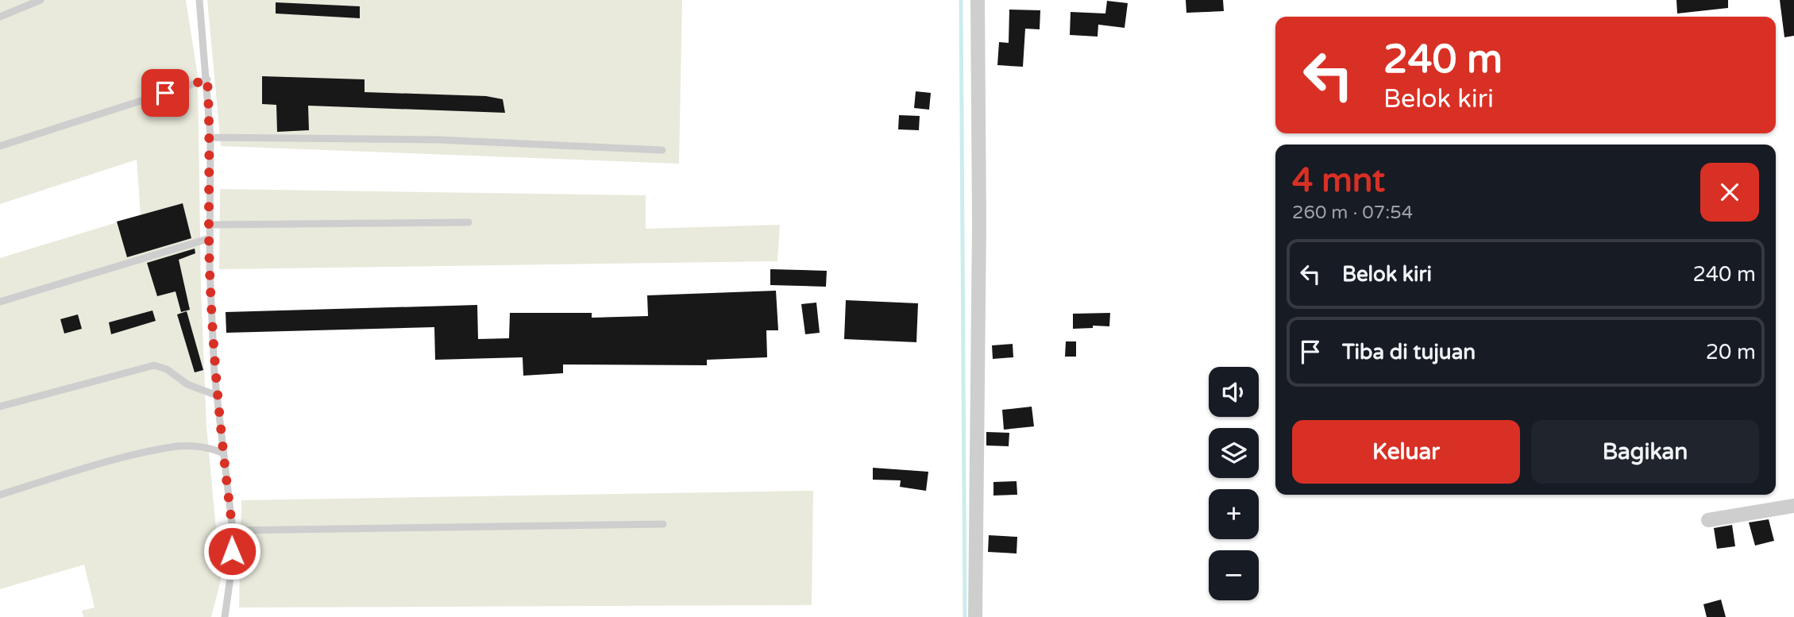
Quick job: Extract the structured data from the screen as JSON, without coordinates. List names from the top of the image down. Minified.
{"page":{"turn":["240 m","Belok kiri"],"heading":["4 mnt","260 m · 07:54"],"list":[{"name":"Belok kiri","value":"240 m"},{"name":"Tiba di tujuan","value":"20 m"}],"map_buttons":["+","−"],"buttons":["Keluar","Bagikan"]}}
